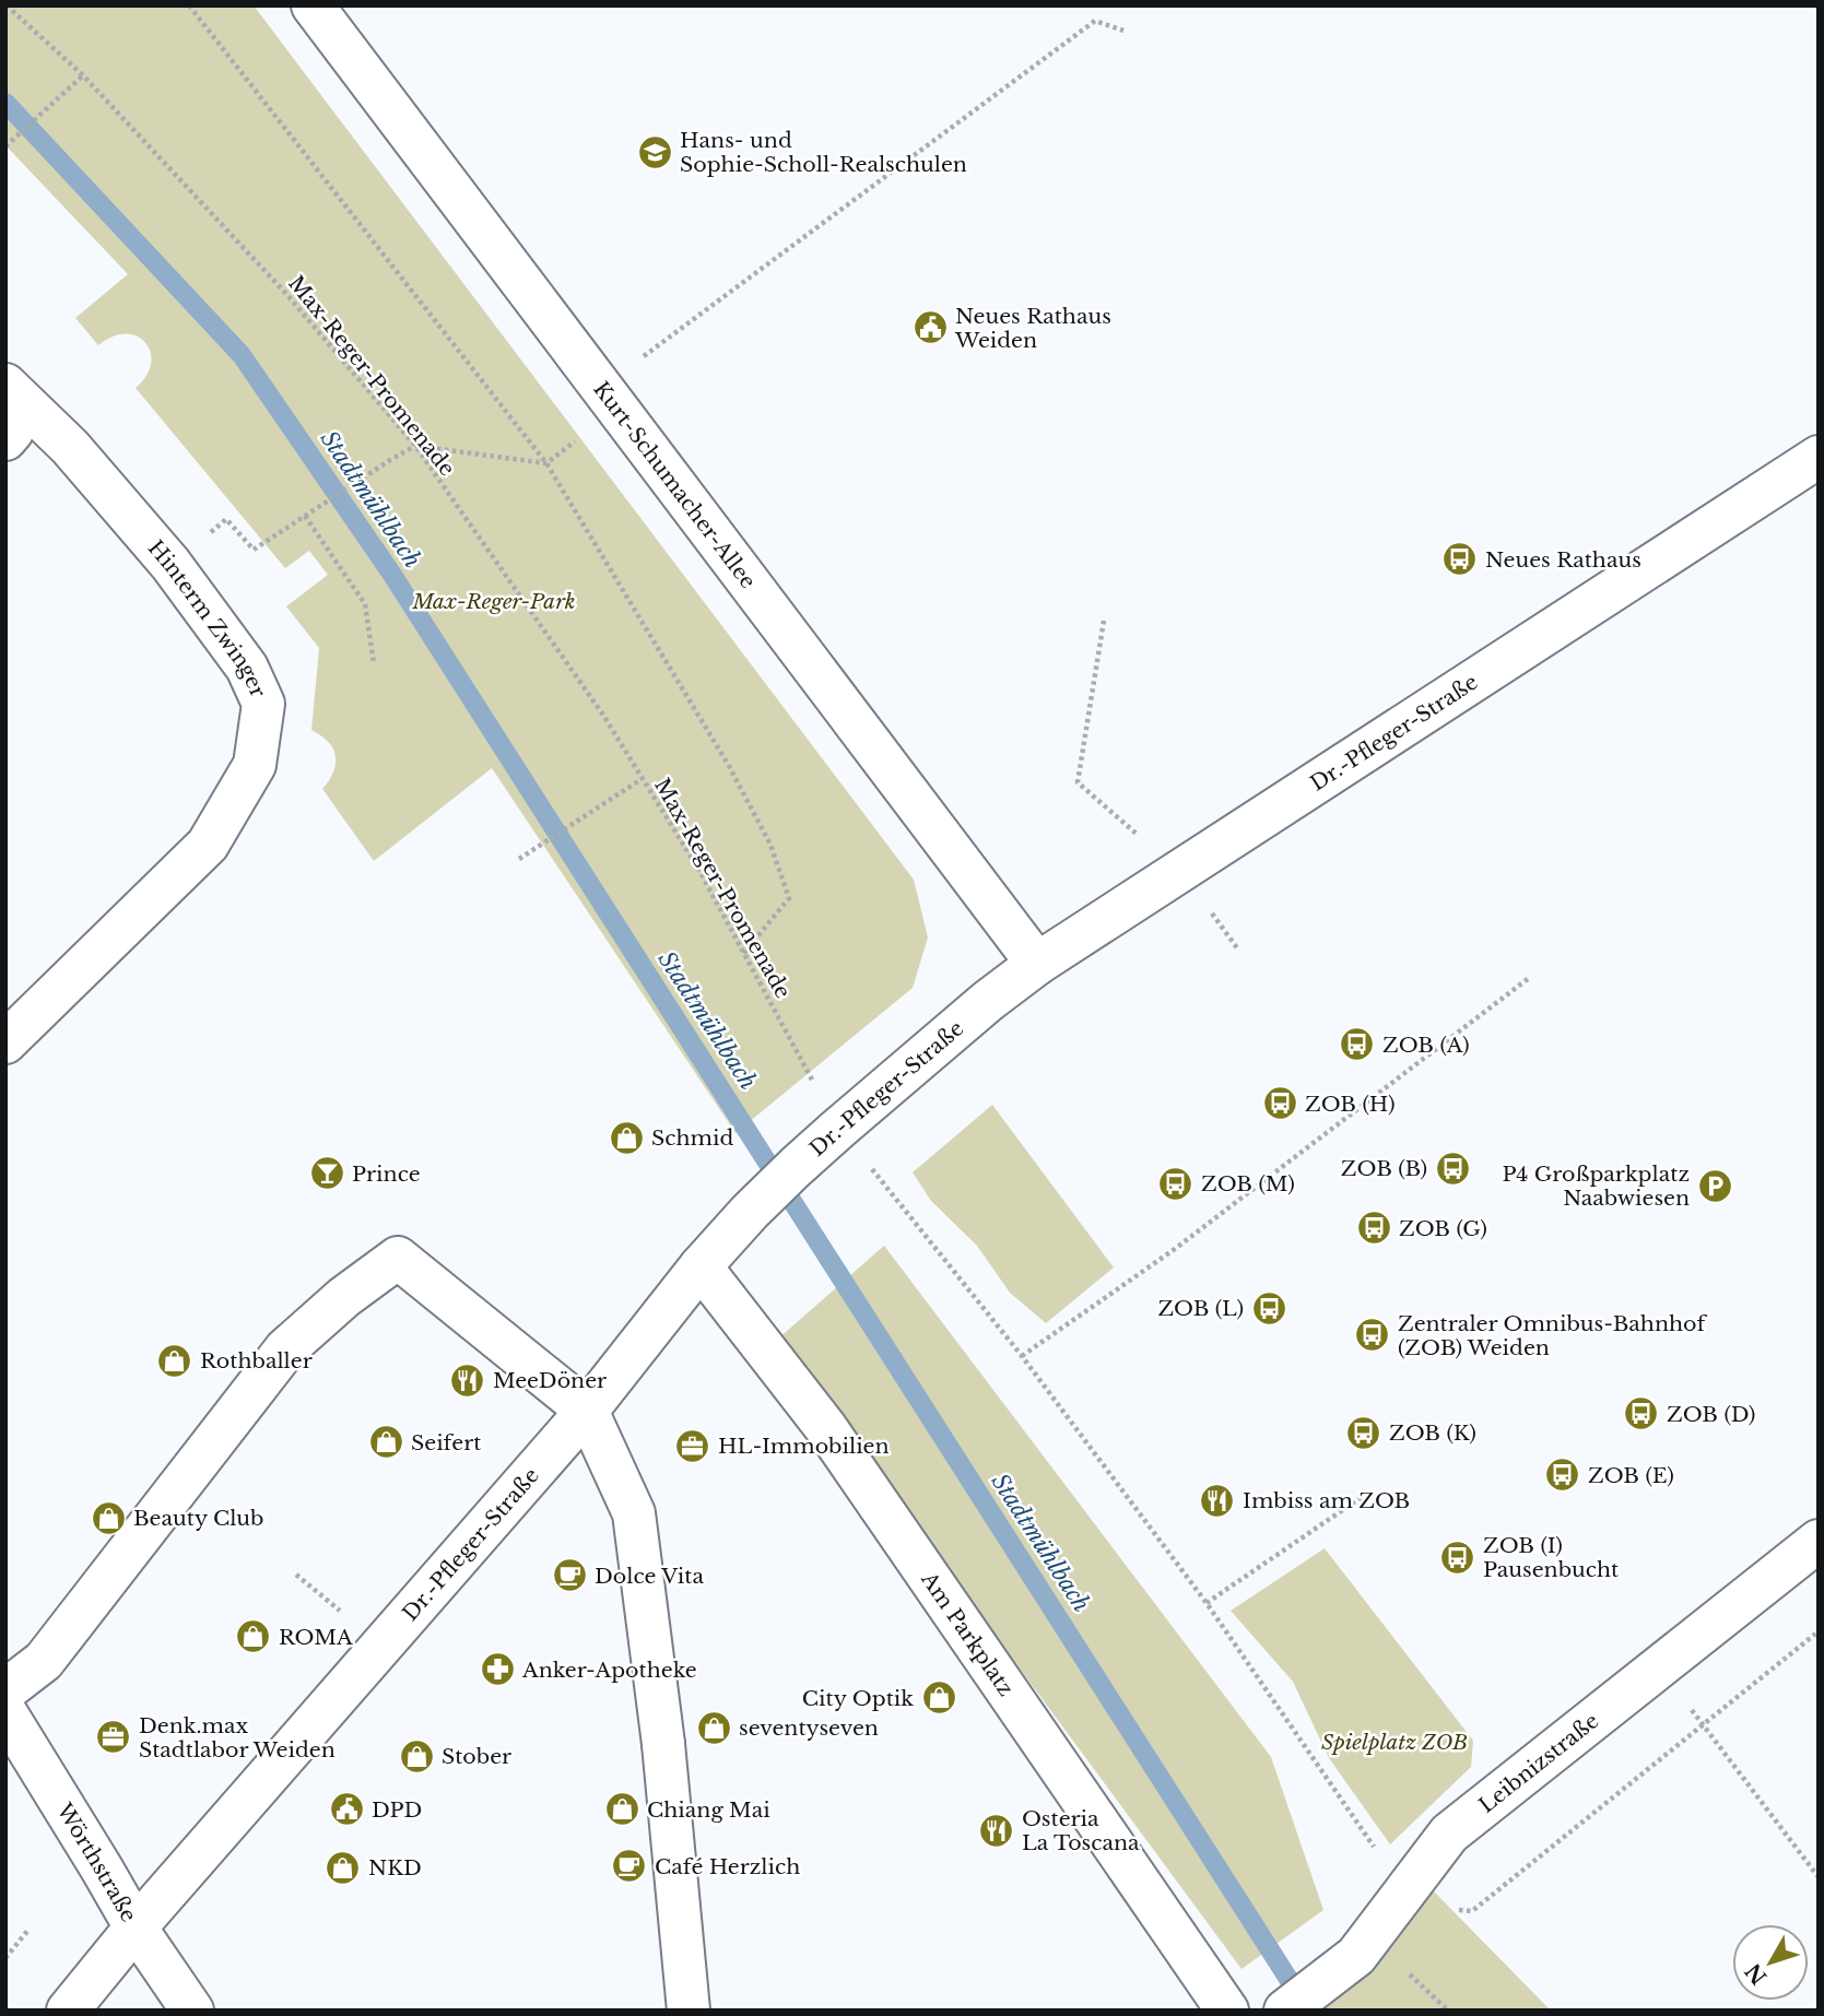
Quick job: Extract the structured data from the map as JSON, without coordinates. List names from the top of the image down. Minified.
{"streets":{"street":["Kurt-Schumacher-Allee","Hinterm Zwinger","Dr.-Pfleger-Straße","Am Parkplatz","Leibnizstraße","Wörthstraße"],"path":["Max-Reger-Promenade"]},"crossings":[["Max-Reger-Promenade","Dr.-Pfleger-Straße"],["Max-Reger-Promenade","Leibnizstraße"],["Kurt-Schumacher-Allee","Dr.-Pfleger-Straße"],["Dr.-Pfleger-Straße","Am Parkplatz"],["Dr.-Pfleger-Straße","Wörthstraße"]],"water":["Stadtmühlbach"],"parks":["Max-Reger-Park","Spielplatz ZOB"],"places":{"school or university":["Hans- und Sophie-Scholl-Realschulen"],"public building":["Neues Rathaus Weiden","DPD"],"bus stop":["Neues Rathaus","ZOB (A)","ZOB (H)","ZOB (B)","ZOB (M)","ZOB (G)","ZOB (L)","Zentraler Omnibus-Bahnhof (ZOB) Weiden","ZOB (D)","ZOB (K)","ZOB (E)","ZOB (I) Pausenbucht"],"shop":["Schmid","Rothballer","Seifert","Beauty Club","ROMA","City Optik","seventyseven","Stober","Chiang Mai","NKD"],"bar":["Prince"],"parking":["P4 Großparkplatz Naabwiesen"],"restaurant":["MeeDöner","Imbiss am ZOB","Osteria La Toscana"],"office":["HL-Immobilien","Denk.max Stadtlabor Weiden"],"cafe":["Dolce Vita","Café Herzlich"],"pharmacy":["Anker-Apotheke"]},"north":"bottom left"}
